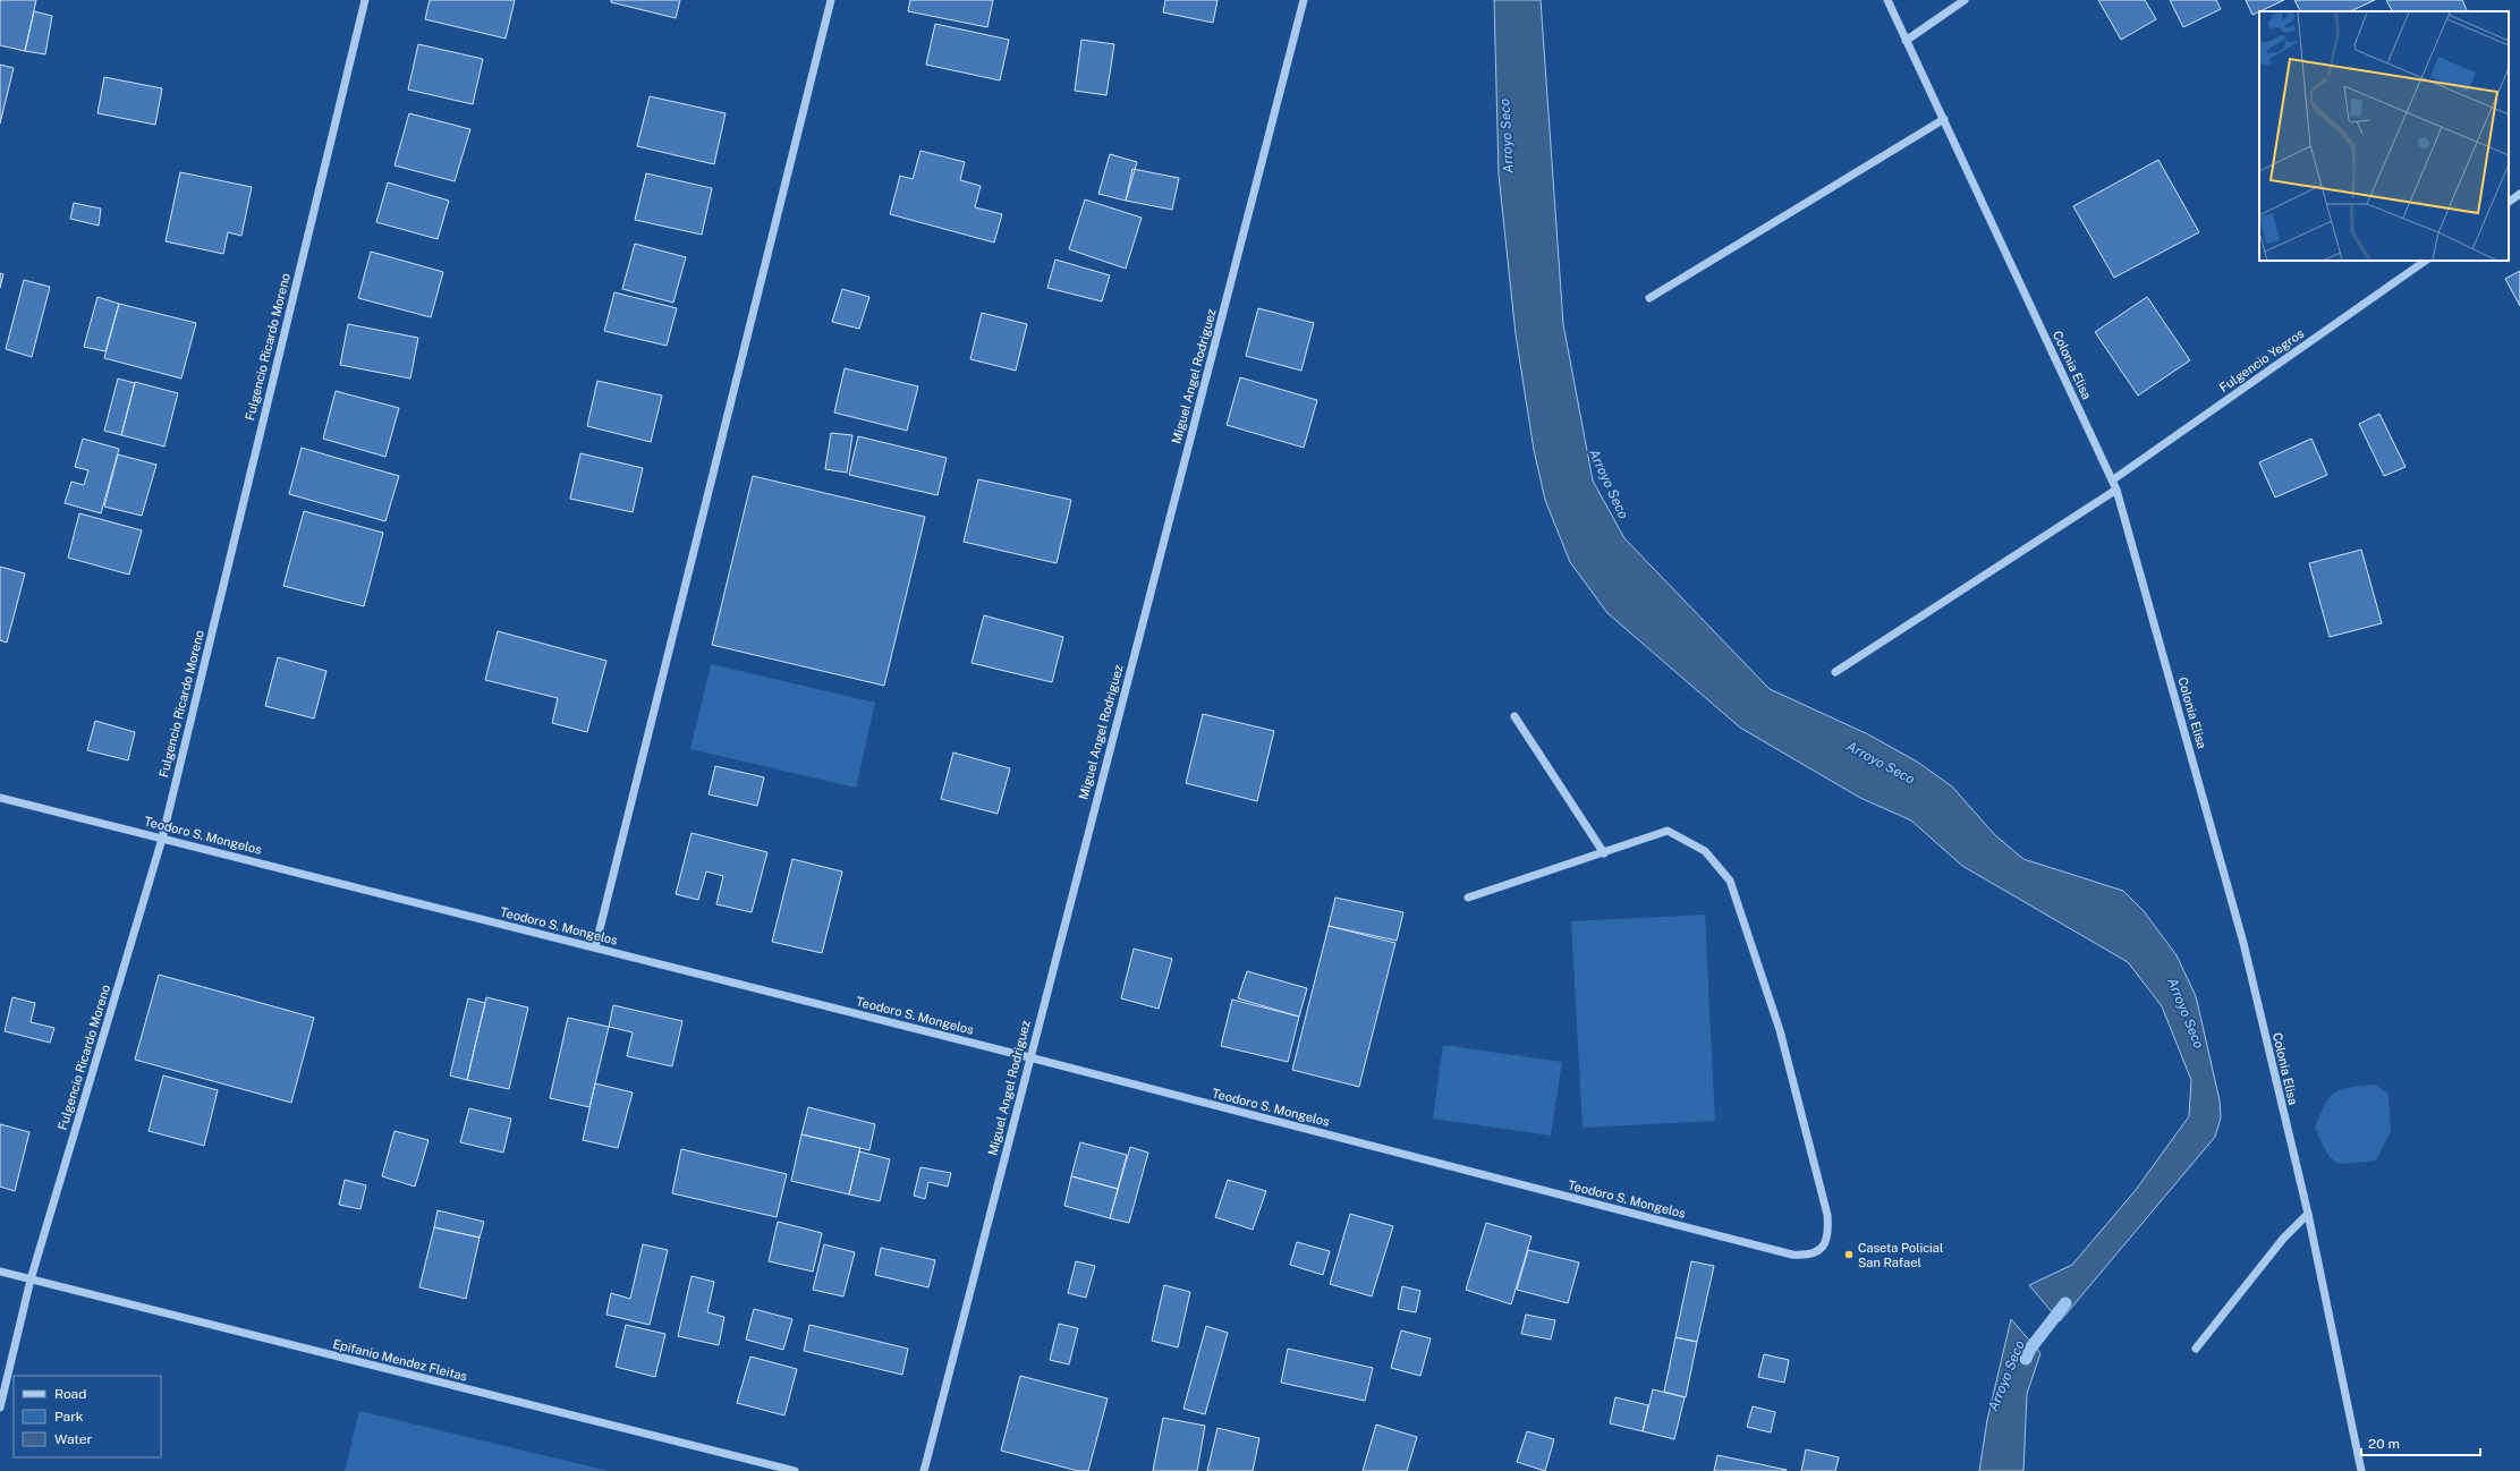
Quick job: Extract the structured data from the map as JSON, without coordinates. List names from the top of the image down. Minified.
{"streets":{"street":["Fulgencio Ricardo Moreno","Fulgencio Yegros","Colonia Elisa","Miguel Angel Rodriguez","Teodoro S. Mongelos","Epifanio Mendez Fleitas"]},"crossings":[["Fulgencio Ricardo Moreno","Teodoro S. Mongelos"],["Fulgencio Ricardo Moreno","Epifanio Mendez Fleitas"],["Fulgencio Yegros","Colonia Elisa"],["Miguel Angel Rodriguez","Teodoro S. Mongelos"]],"water":["Arroyo Seco"],"places":["Caseta Policial San Rafael"],"legend":["Road","Park","Water"],"scale_bar":"20 m"}
